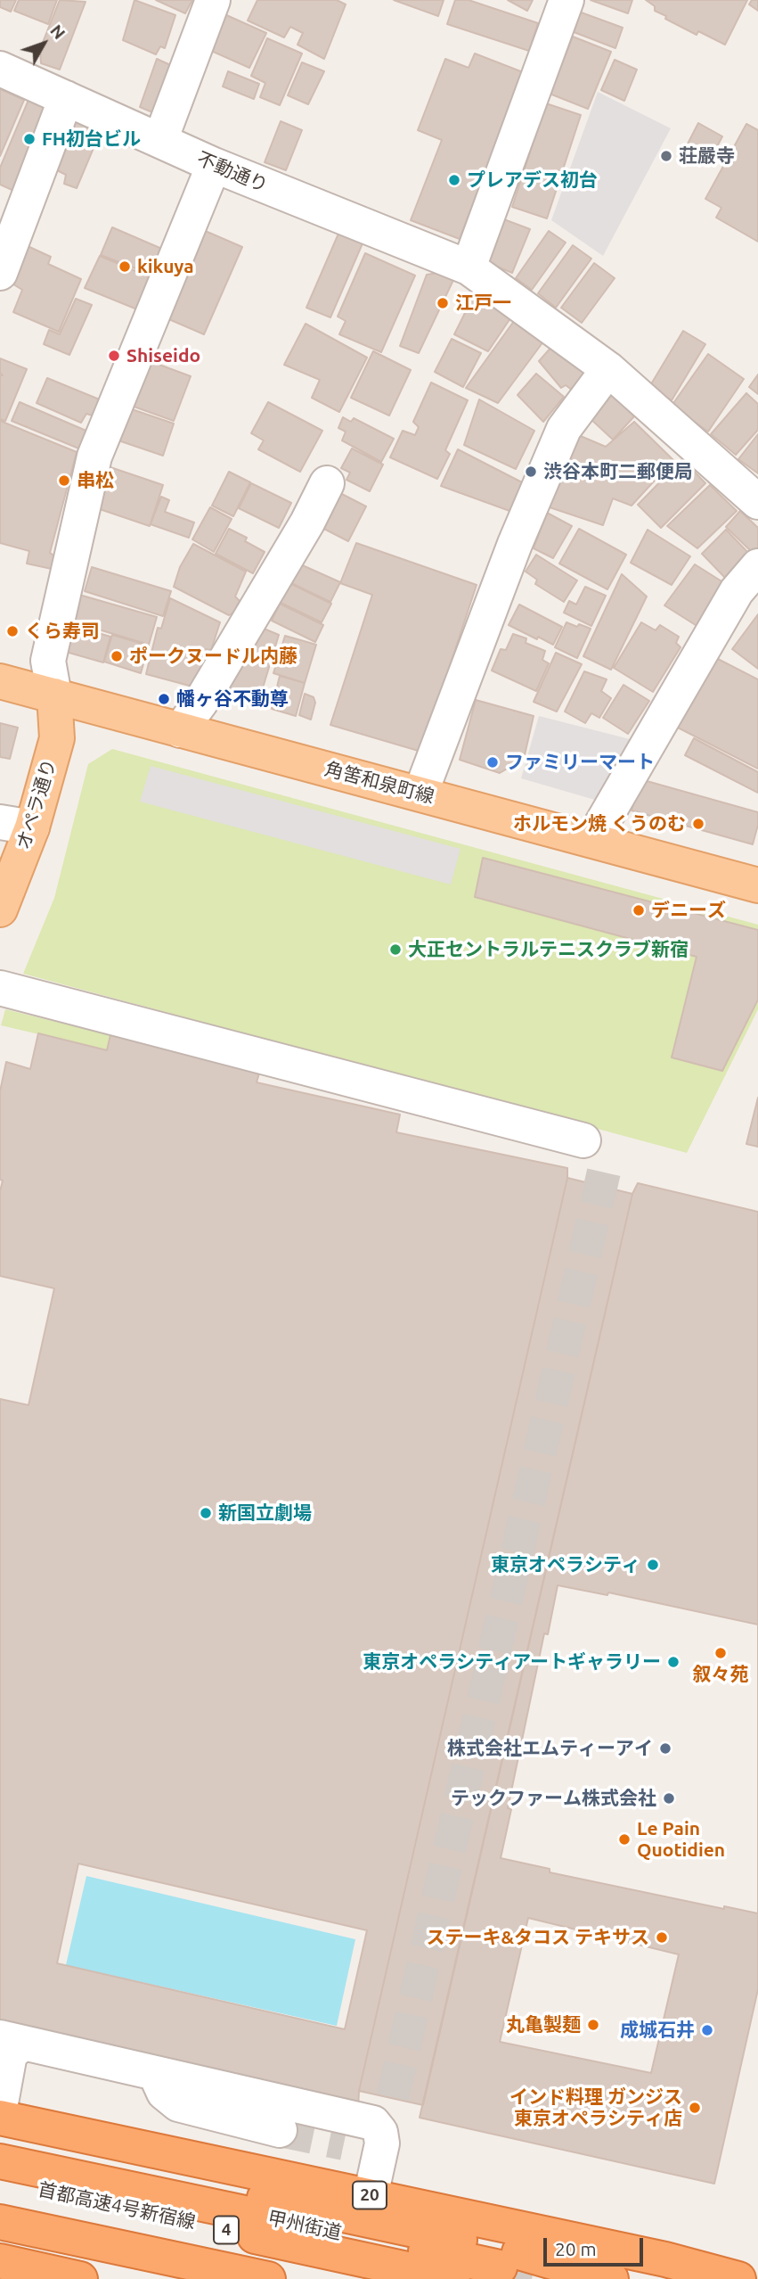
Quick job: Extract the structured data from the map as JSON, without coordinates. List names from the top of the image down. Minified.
{"streets":{"highway":["20","首都高速4号新宿線","甲州街道","4"],"main road":["角筈和泉町線","オペラ通り"],"street":["不動通り"]},"crossings":[["角筈和泉町線","オペラ通り"]],"places":["FH初台ビル","荘嚴寺","プレアデス初台","kikuya","江戸一","Shiseido","渋谷本町二郵便局","串松","くら寿司","ポークヌードル内藤","幡ヶ谷不動尊","ファミリーマート","ホルモン焼 くうのむ","デニーズ","大正セントラルテニスクラブ新宿","新国立劇場","東京オペラシティ","叙々苑","東京オペラシティアートギャラリー","株式会社エムティーアイ","テックファーム株式会社","Le Pain Quotidien","ステーキ&タコス テキサス","丸亀製麺","成城石井","インド料理 ガンジス 東京オペラシティ店"],"scale_bar":"20 m","north":"top right"}
